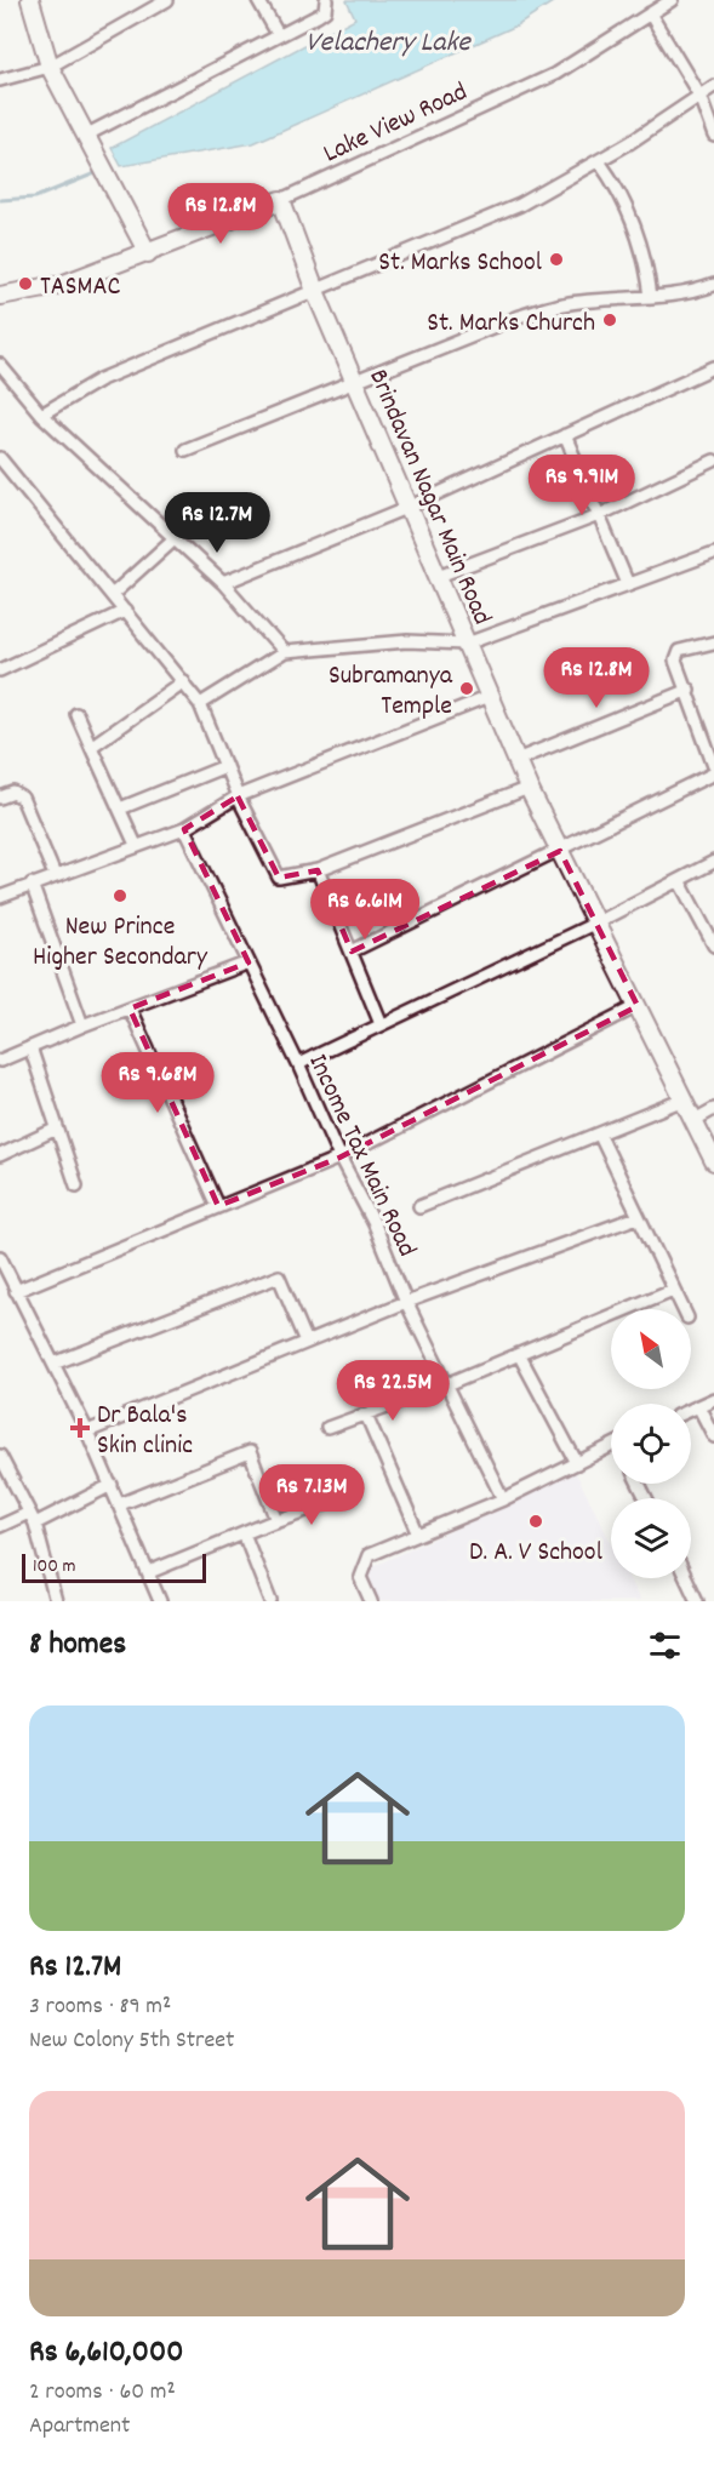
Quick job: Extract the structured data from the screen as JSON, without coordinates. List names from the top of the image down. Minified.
{"streets":{"street":["Lake View Road","Brindavan Nagar Main Road","Income Tax Main Road"]},"crossings":[["Lake View Road","Brindavan Nagar Main Road"]],"water":["Velachery Lake"],"places":{"other":["St. Marks School","TASMAC","St. Marks Church","Subramanya Temple","New Prince Higher Secondary","D. A. V School"],"health":["Dr Bala's Skin clinic"]},"scale_bar":"100 m","north":"top left","page":{"price":["Rs 12.8M","Rs 9.91M","Rs 12.7M","Rs 12.8M","Rs 6.61M","Rs 9.68M","Rs 22.5M","Rs 7.13M"],"scale":"100 m","heading":"8 homes","list":[{"name":"Rs 12.7M","note":"3 rooms · 89 m² · New Colony 5th Street"},{"name":"Rs 6,610,000","note":"2 rooms · 60 m² · Apartment"}]}}
